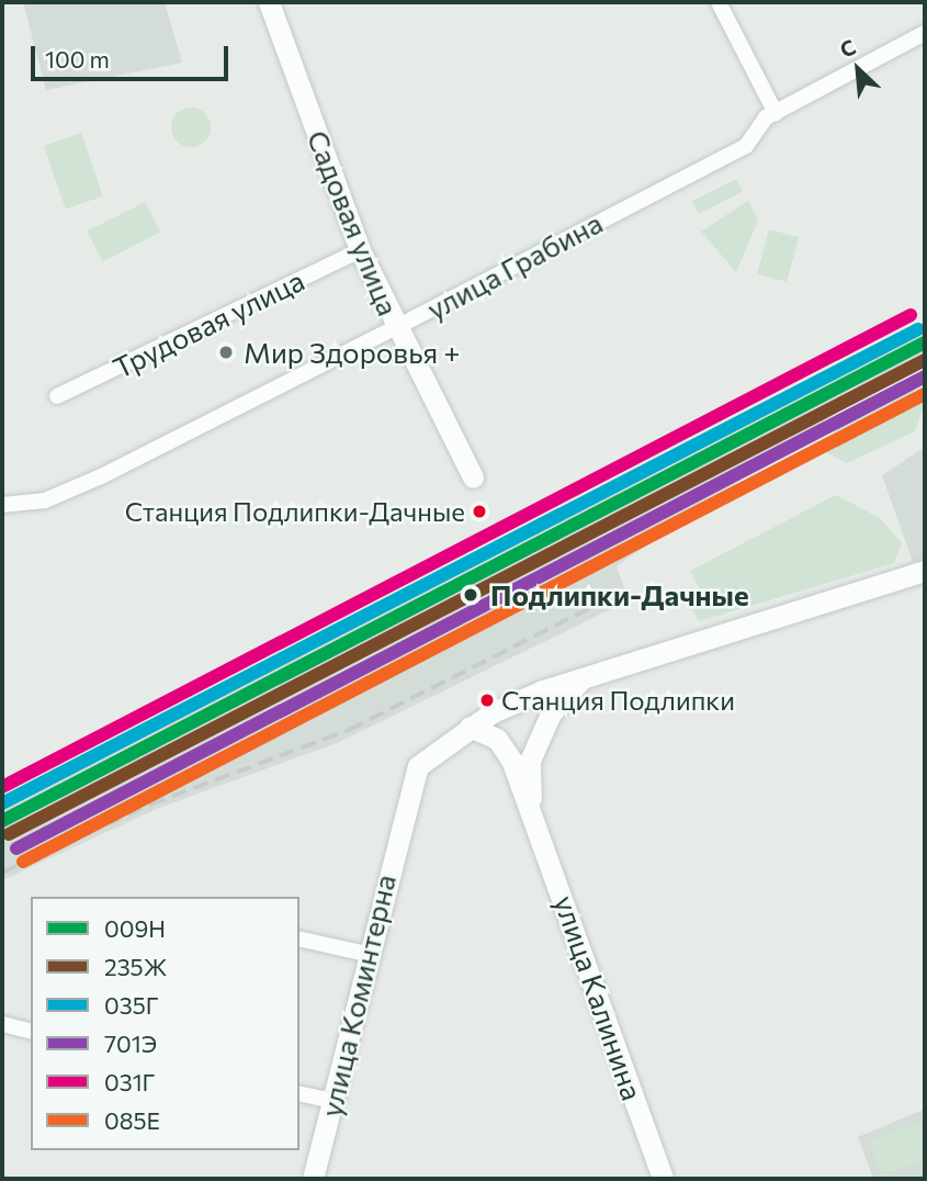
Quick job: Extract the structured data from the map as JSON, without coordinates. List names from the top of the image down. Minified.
{"streets":{"street":["Садовая улица","улица Грабина","Трудовая улица","улица Коминтерна","улица Калинина"]},"crossings":[["Садовая улица","улица Грабина"],["Садовая улица","Трудовая улица"],["улица Коминтерна","улица Калинина"]],"places":["Мир Здоровья +","Станция Подлипки-Дачные","Подлипки-Дачные","Станция Подлипки"],"lines":["transit line 031Г","transit line 035Г","transit line 009Н","transit line 235Ж","transit line 701Э","transit line 085Е"],"legend":["009Н","235Ж","035Г","701Э","031Г","085Е"],"scale_bar":"100 m","north":"top left"}
